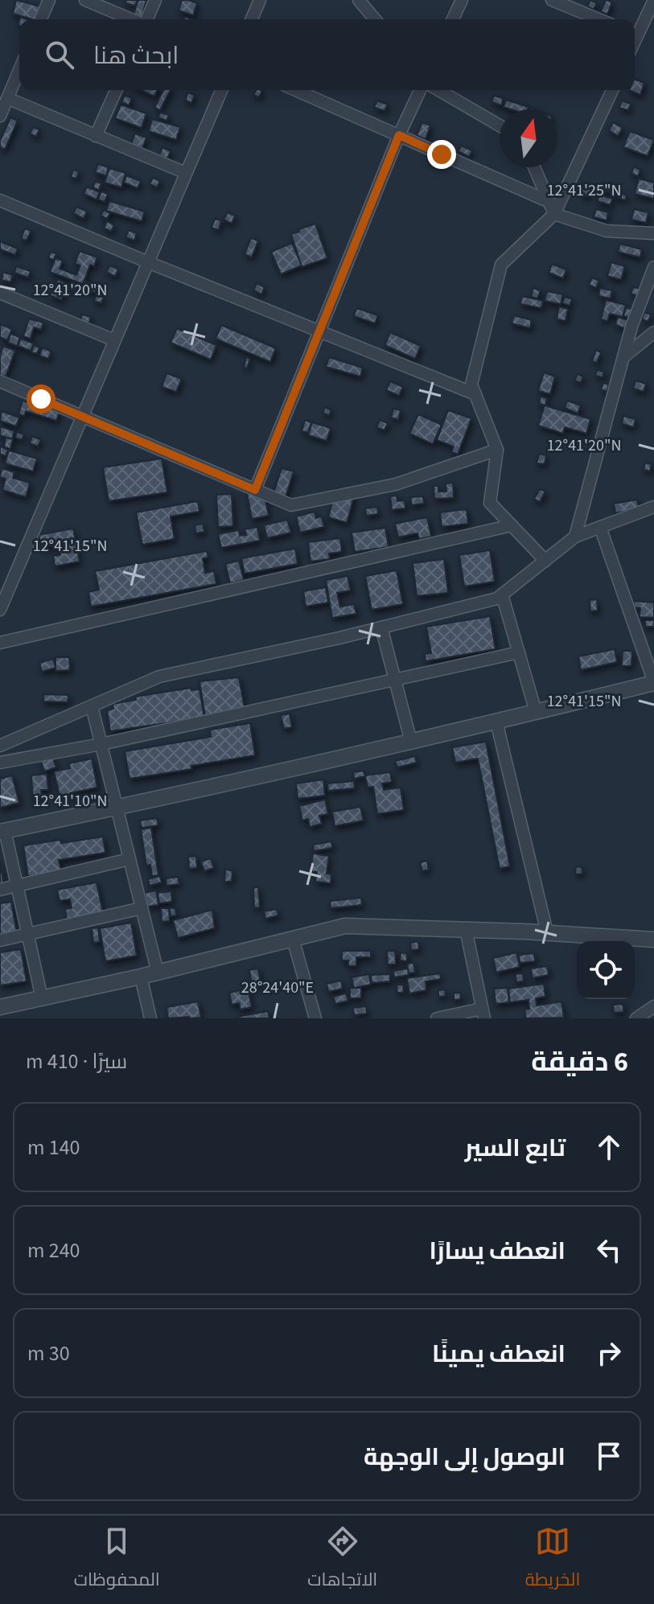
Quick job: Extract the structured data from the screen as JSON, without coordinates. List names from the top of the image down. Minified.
{"north":"top","page":{"search":"ابحث هنا","heading":["6 دقيقة","سيرًا · 410 m"],"list":[["تابع السير","140 m"],["انعطف يسارًا","240 m"],["انعطف يمينًا","30 m"],"الوصول إلى الوجهة"],"nav":["الخريطة","الاتجاهات","المحفوظات"]},"coordinates":["12°41'25\"N","12°41'20\"N","12°41'15\"N","12°41'10\"N","28°24'40\"E"]}
